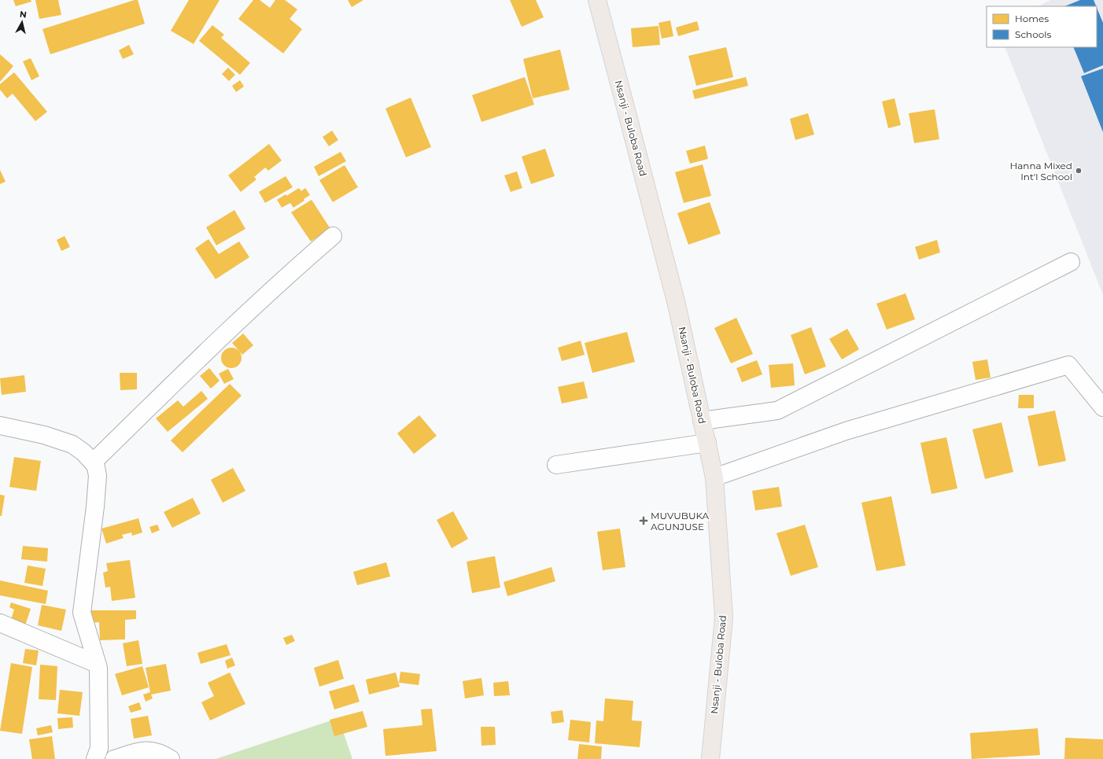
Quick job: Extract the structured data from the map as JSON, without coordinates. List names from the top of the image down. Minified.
{"streets":{"main road":["Nsanji - Buloba Road"]},"places":{"other":["Hanna Mixed Int'l School"],"health":["MUVUBUKA AGUNJUSE"]},"legend":["Homes","Schools"],"north":"top"}
